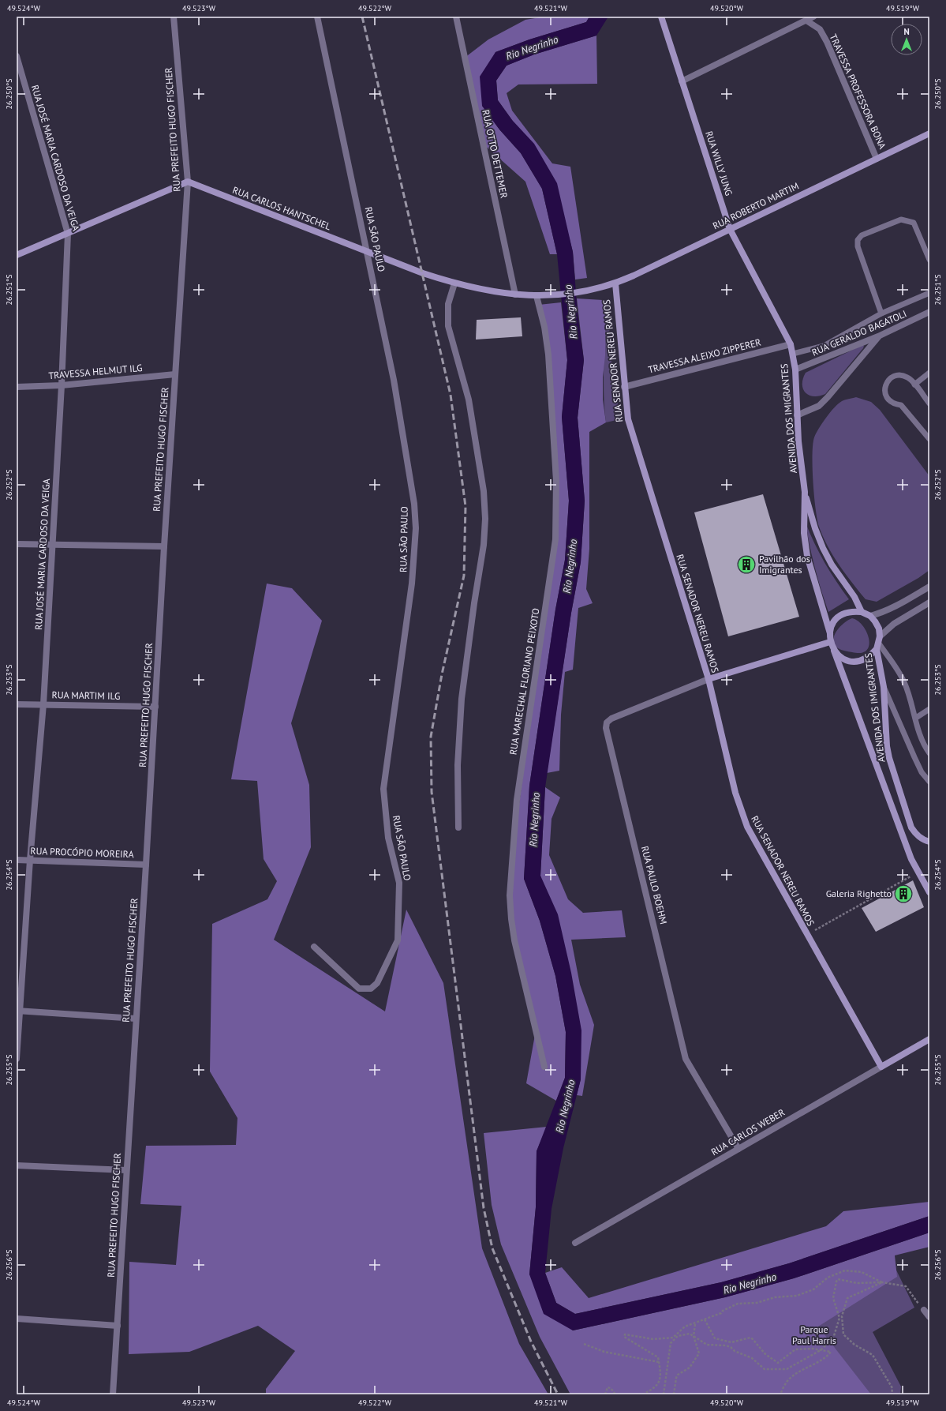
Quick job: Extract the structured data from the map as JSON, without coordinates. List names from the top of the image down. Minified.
{"streets":{"main road":["RUA WILLY JUNG","RUA ROBERTO MARTIM","RUA CARLOS HANTSCHEL","RUA SENADOR NEREU RAMOS","AVENIDA DOS IMIGRANTES","RUA CARLOS WEBER"],"street":["TRAVESSA PROFESSORA BONA","RUA PREFEITO HUGO FISCHER","RUA OTTO DETTEMER","RUA JOSÉ MARIA CARDOSO DA VEIGA","RUA SÃO PAULO","RUA GERALDO BAGATOLI","TRAVESSA ALEIXO ZIPPERER","TRAVESSA HELMUT ILG","RUA MARECHAL FLORIANO PEIXOTO","RUA MARTIM ILG","RUA PROCÓPIO MOREIRA","RUA PAULO BOEHM"]},"crossings":[["TRAVESSA PROFESSORA BONA","RUA ROBERTO MARTIM"],["RUA PREFEITO HUGO FISCHER","RUA CARLOS HANTSCHEL"],["RUA PREFEITO HUGO FISCHER","TRAVESSA HELMUT ILG"],["RUA PREFEITO HUGO FISCHER","RUA MARTIM ILG"],["RUA PREFEITO HUGO FISCHER","RUA PROCÓPIO MOREIRA"],["RUA OTTO DETTEMER","RUA CARLOS HANTSCHEL"],["RUA JOSÉ MARIA CARDOSO DA VEIGA","TRAVESSA HELMUT ILG"],["RUA JOSÉ MARIA CARDOSO DA VEIGA","RUA MARTIM ILG"],["RUA JOSÉ MARIA CARDOSO DA VEIGA","RUA PROCÓPIO MOREIRA"],["RUA WILLY JUNG","RUA ROBERTO MARTIM"],["RUA WILLY JUNG","TRAVESSA ALEIXO ZIPPERER"],["RUA WILLY JUNG","AVENIDA DOS IMIGRANTES"],["RUA ROBERTO MARTIM","RUA CARLOS HANTSCHEL"],["RUA ROBERTO MARTIM","RUA SENADOR NEREU RAMOS"],["RUA CARLOS HANTSCHEL","RUA SÃO PAULO"],["RUA CARLOS HANTSCHEL","RUA MARECHAL FLORIANO PEIXOTO"],["RUA GERALDO BAGATOLI","AVENIDA DOS IMIGRANTES"],["TRAVESSA ALEIXO ZIPPERER","RUA SENADOR NEREU RAMOS"],["TRAVESSA ALEIXO ZIPPERER","AVENIDA DOS IMIGRANTES"],["RUA SENADOR NEREU RAMOS","RUA PAULO BOEHM"],["RUA SENADOR NEREU RAMOS","RUA CARLOS WEBER"],["RUA PAULO BOEHM","RUA CARLOS WEBER"]],"water":["Rio Negrinho"],"parks":["Parque Paul Harris"],"places":{"building":["Pavilhão dos Imigrantes","Galeria Righetto"]},"north":"top","coordinates":["49.524°W","49.523°W","49.522°W","49.521°W","49.520°W","49.519°W","26.250°S","26.251°S","26.252°S","26.253°S","26.254°S","26.255°S","26.256°S"]}
